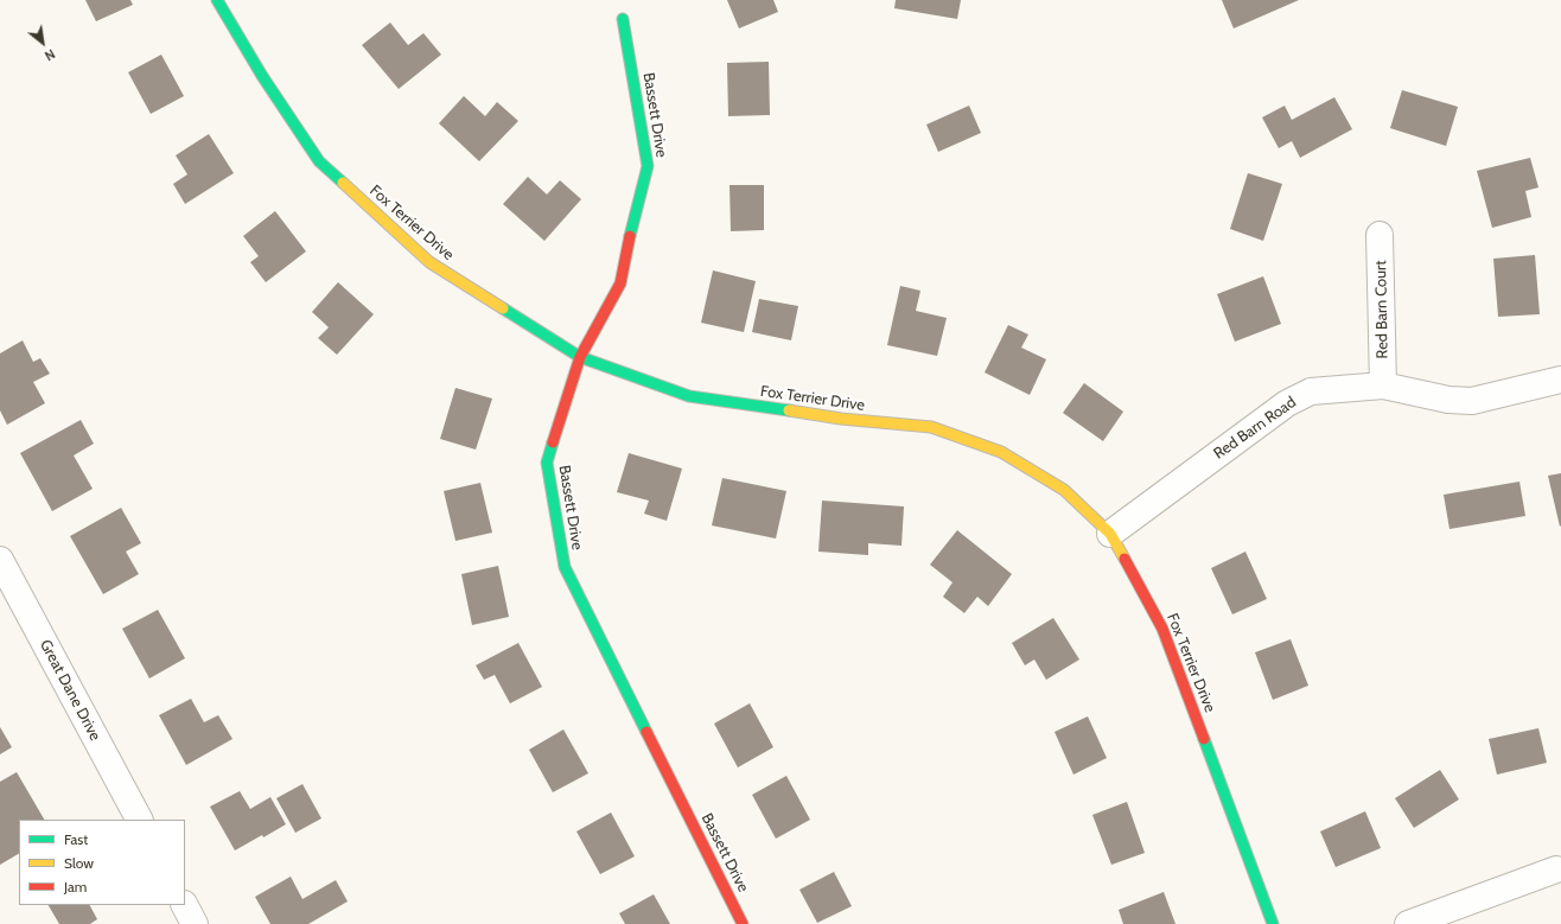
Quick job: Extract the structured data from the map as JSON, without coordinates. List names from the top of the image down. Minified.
{"streets":{"street":["Bassett Drive","Fox Terrier Drive","Red Barn Court","Red Barn Road","Great Dane Drive"]},"crossings":[["Bassett Drive","Fox Terrier Drive"],["Fox Terrier Drive","Red Barn Road"],["Red Barn Court","Red Barn Road"]],"legend":["Fast","Slow","Jam"],"north":"bottom right"}
